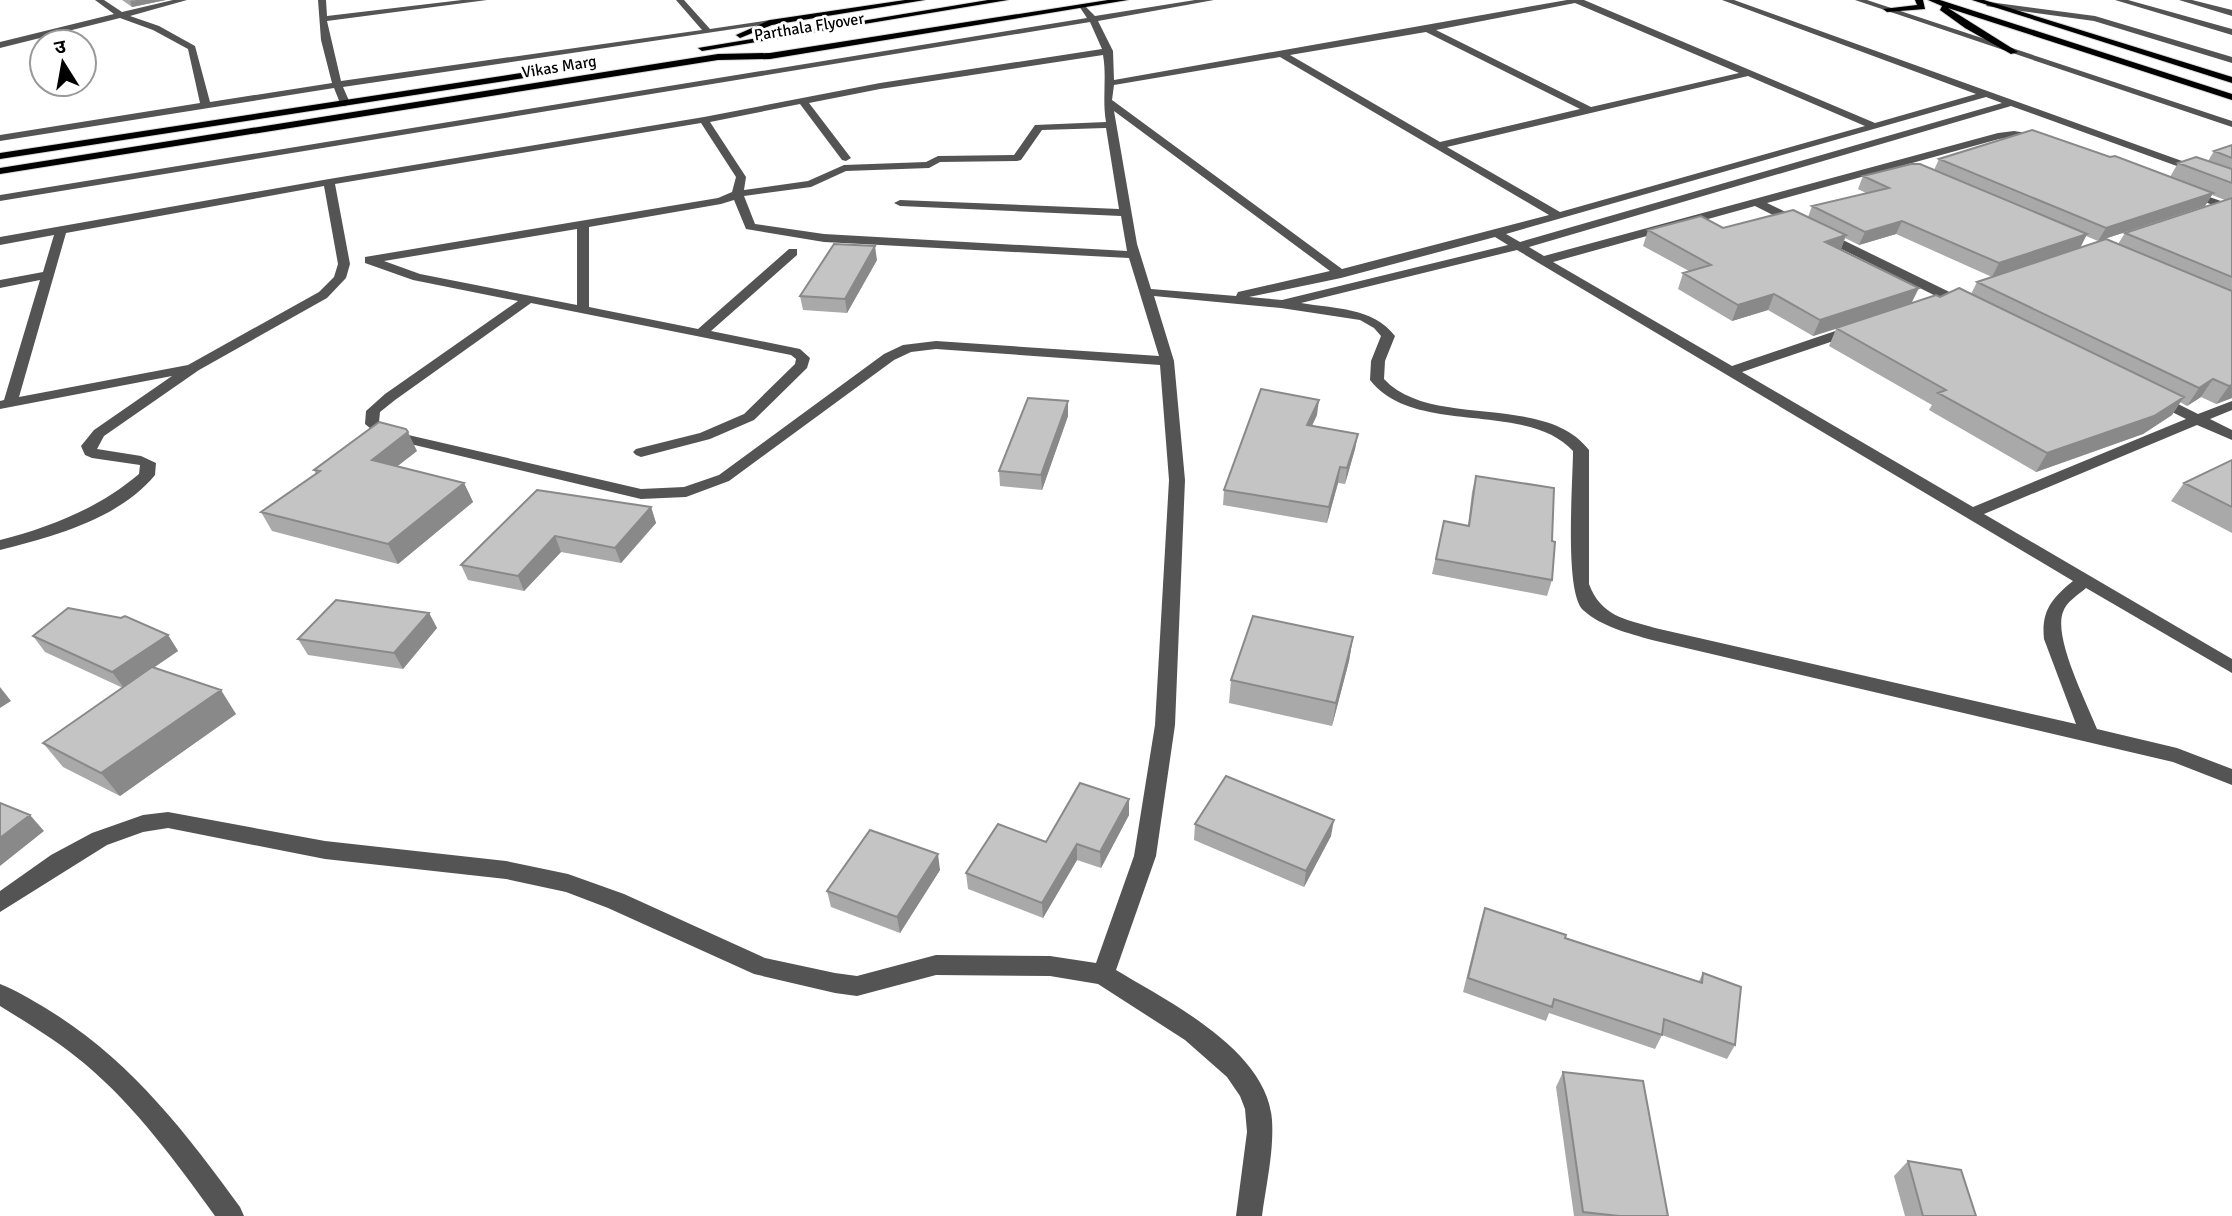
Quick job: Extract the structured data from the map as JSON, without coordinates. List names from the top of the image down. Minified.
{"streets":{"main road":["Parthala Flyover","Vikas Marg"]},"crossings":[["Parthala Flyover","Vikas Marg"]],"north":"top"}
